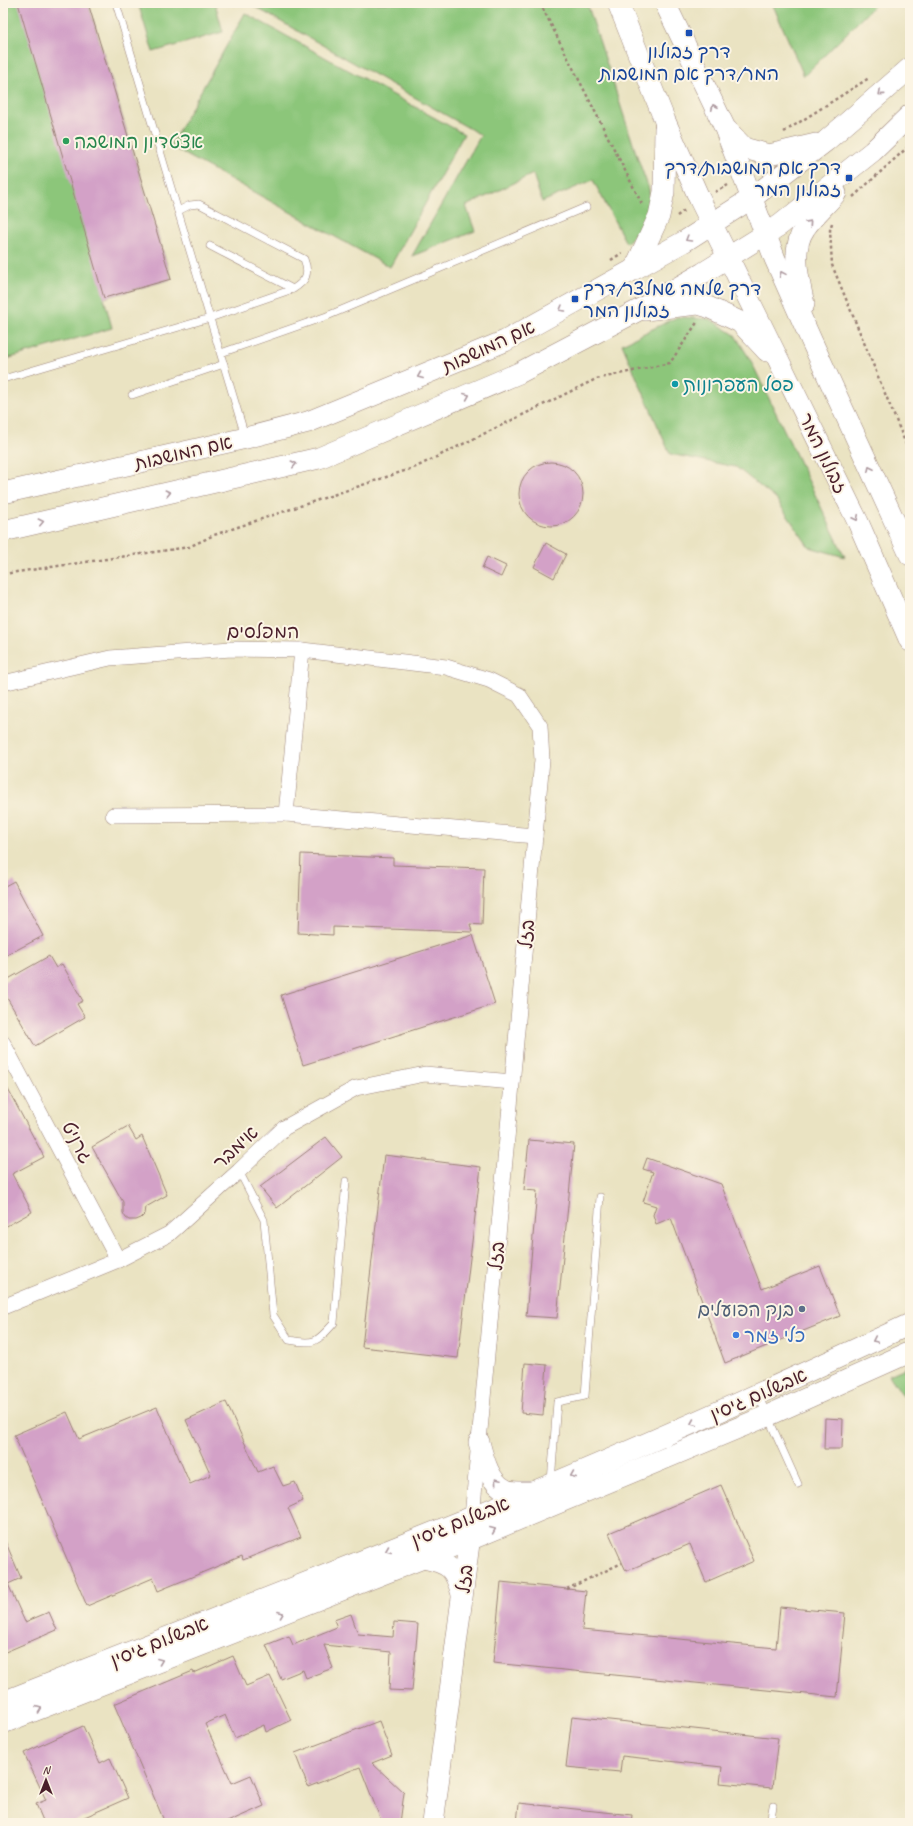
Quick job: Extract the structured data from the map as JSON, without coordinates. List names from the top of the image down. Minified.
{"streets":{"main road":["אם המושבות","זבולון המר","בזל","אבשלום גיסין"],"street":["המפלסים","גרניט","אימבר"]},"crossings":[["אם המושבות","זבולון המר"],["המפלסים","בזל"],["בזל","אימבר"],["בזל","אבשלום גיסין"],["גרניט","אימבר"]],"places":{"transit":["דרך זבולון המר/דרך אם המושבות","דרך אם המושבות/דרך זבולון המר","דרך שלמה שמלצר/דרך זבולון המר"],"other":["אצטדיון המושבה","פסל העפרונות","בנק הפועלים","כלי זמר"]},"north":"top"}
